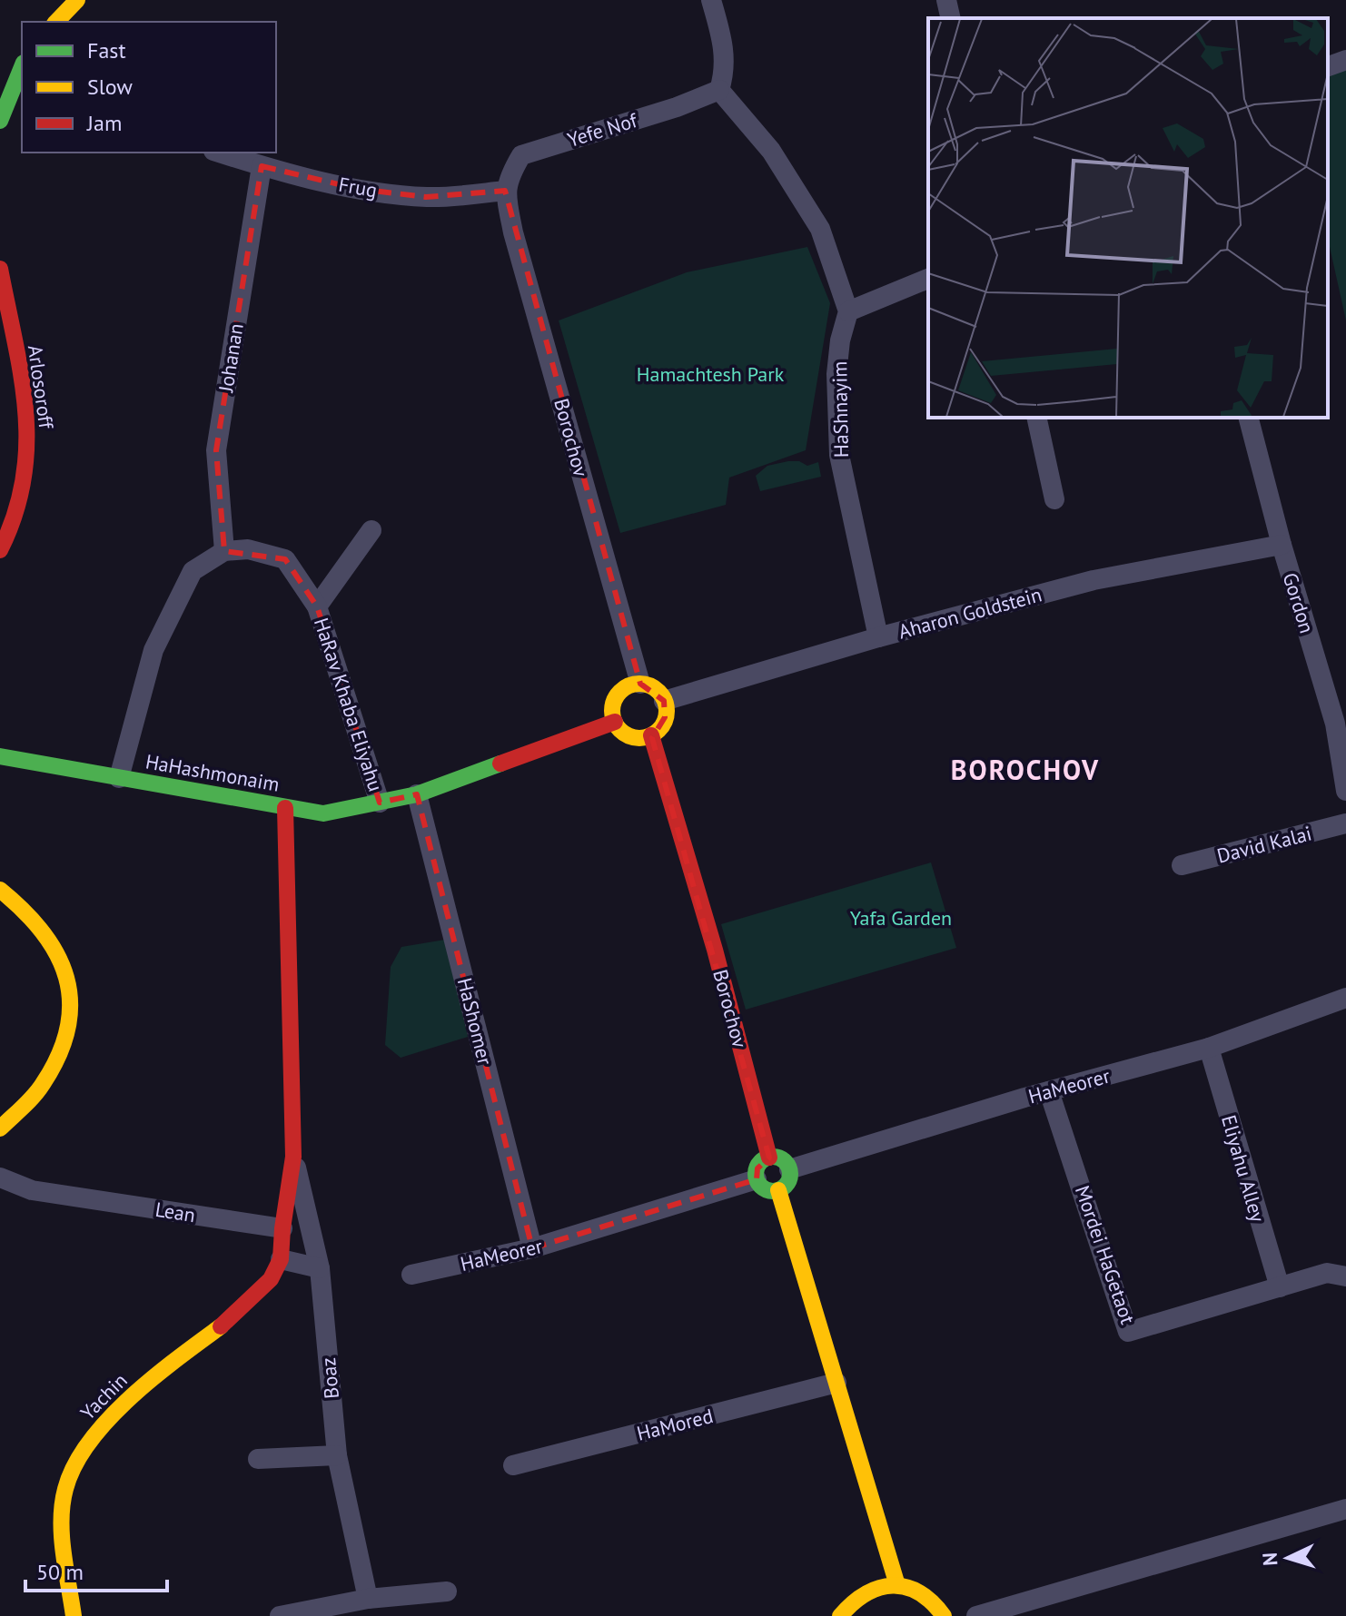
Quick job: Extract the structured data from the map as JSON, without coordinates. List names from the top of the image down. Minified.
{"streets":{"street":["Yefe Nof","Frug","Johanan","Arlosoroff","HaShnayim","Borochov","Gordon","Aharon Goldstein","HaRav Khaba Eliyahu","HaHashmonaim","David Kalai","HaShomer","HaMeorer","Eliyahu Alley","Lean","Mordei HaGetaot","Boaz","Yachin","HaMored"]},"crossings":[["Yefe Nof","Frug"],["Yefe Nof","Borochov"],["Frug","Johanan"],["Frug","Borochov"],["Johanan","HaRav Khaba Eliyahu"],["HaShnayim","Aharon Goldstein"],["Borochov","Aharon Goldstein"],["Borochov","HaMeorer"],["Gordon","Aharon Goldstein"],["HaRav Khaba Eliyahu","HaHashmonaim"],["HaHashmonaim","HaShomer"],["HaHashmonaim","Boaz"],["HaShomer","HaMeorer"],["HaMeorer","Eliyahu Alley"],["HaMeorer","Mordei HaGetaot"],["Eliyahu Alley","Mordei HaGetaot"],["Lean","Boaz"]],"districts":["BOROCHOV"],"parks":["Hamachtesh Park","Yafa Garden"],"legend":["Fast","Slow","Jam"],"scale_bar":"50 m","north":"left"}
